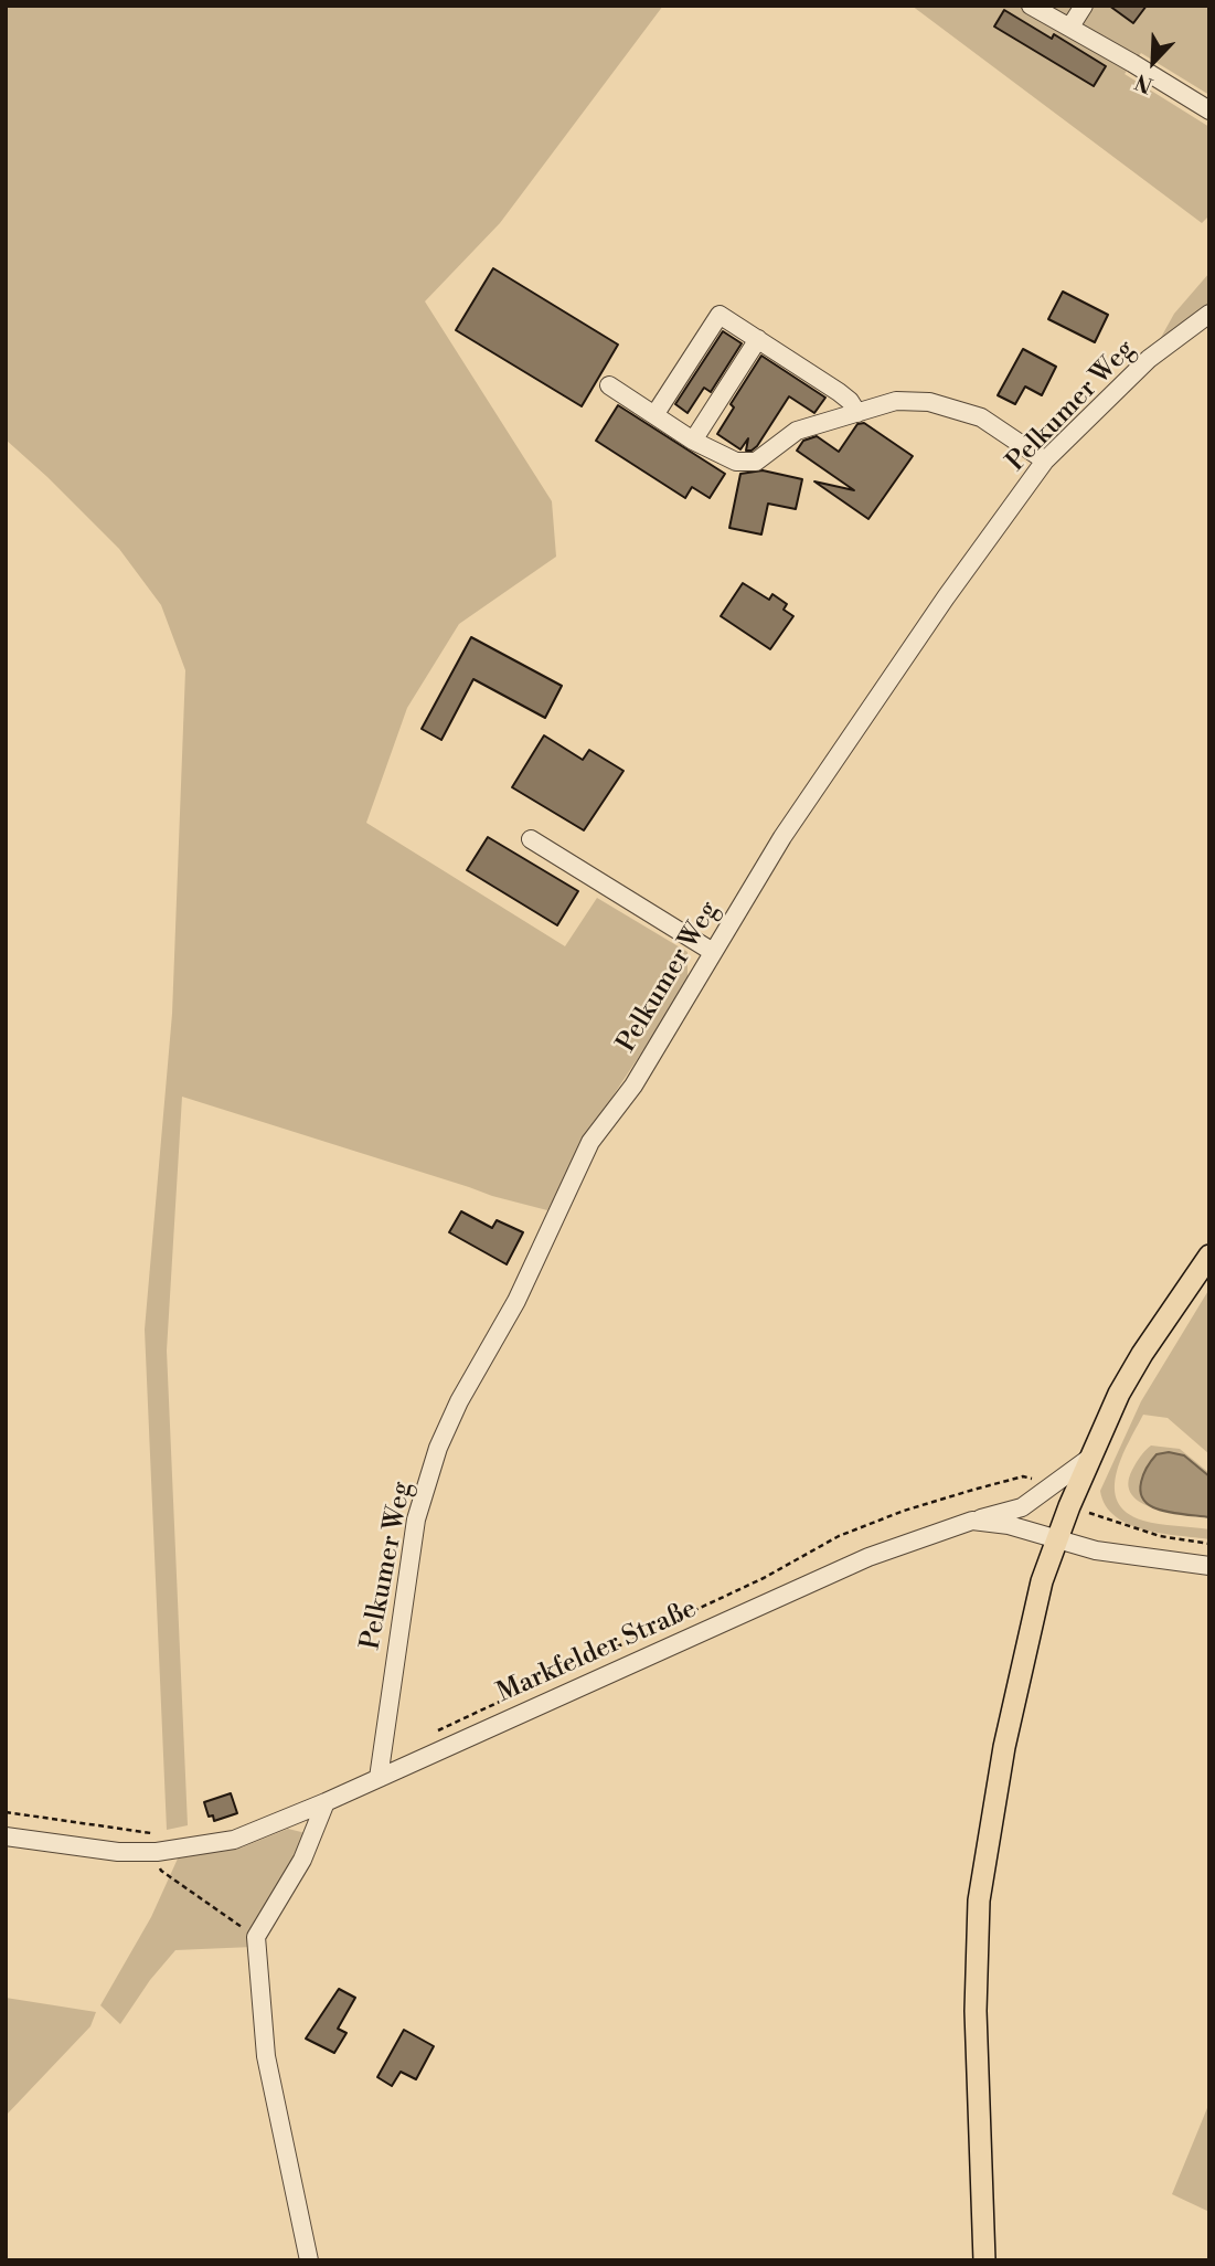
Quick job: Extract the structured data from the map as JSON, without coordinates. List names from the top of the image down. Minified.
{"streets":{"street":["Pelkumer Weg","Markfelder Straße"]},"crossings":[["Pelkumer Weg","Markfelder Straße"]],"north":"bottom left"}
